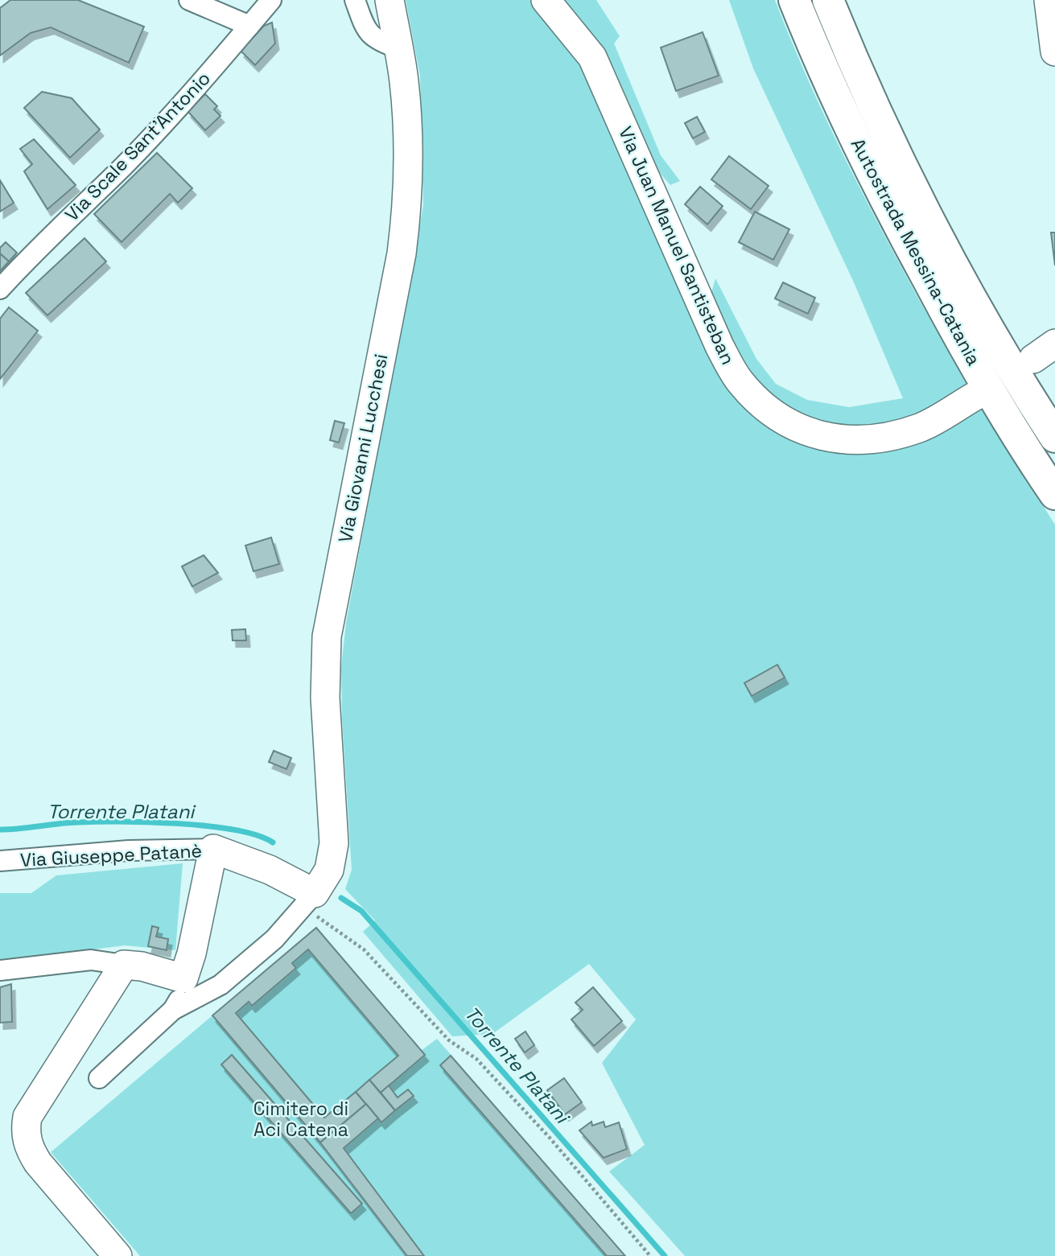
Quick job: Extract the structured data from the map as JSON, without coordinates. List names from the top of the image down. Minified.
{"streets":{"highway":["Autostrada Messina-Catania"],"street":["Via Scale Sant'Antonio","Via Juan Manuel Santisteban","Via Giovanni Lucchesi","Via Giuseppe Patanè"]},"crossings":[["Via Giovanni Lucchesi","Via Giuseppe Patanè"]],"water":["Torrente Platani"],"parks":["Cimitero di Aci Catena"]}
